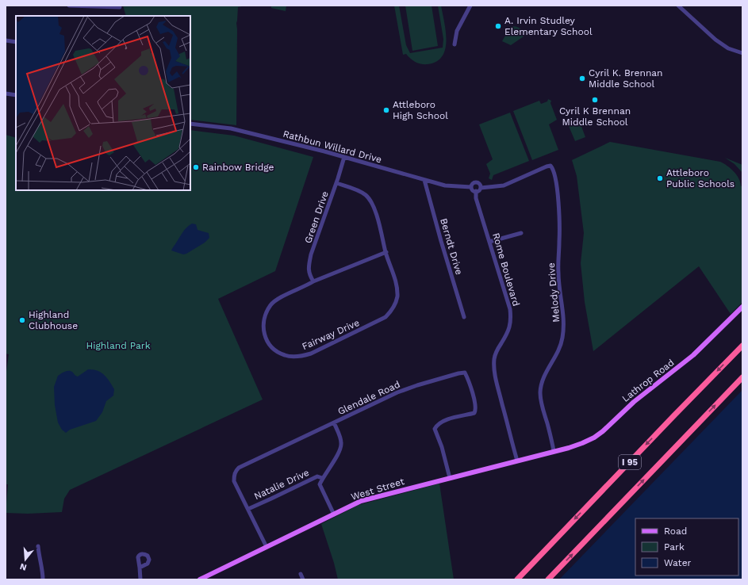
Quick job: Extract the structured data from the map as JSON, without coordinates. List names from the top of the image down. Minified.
{"streets":{"highway":["I 95"],"main road":["Lathrop Road","West Street"],"street":["Rathbun Willard Drive","Green Drive","Berndt Drive","Rome Boulevard","Melody Drive","Fairway Drive","Glendale Road","Natalie Drive"]},"crossings":[["Rathbun Willard Drive","Green Drive"],["Rathbun Willard Drive","Berndt Drive"],["Rathbun Willard Drive","Rome Boulevard"],["Rathbun Willard Drive","Melody Drive"],["Green Drive","Fairway Drive"],["Rome Boulevard","Melody Drive"],["Rome Boulevard","West Street"],["Melody Drive","Lathrop Road"],["Melody Drive","West Street"],["Lathrop Road","West Street"],["Glendale Road","Natalie Drive"],["Glendale Road","West Street"]],"parks":["Highland Park"],"places":["A. Irvin Studley Elementary School","Cyril K. Brennan Middle School","Cyril K Brennan Middle School","Attleboro High School","Rainbow Bridge","Attleboro Public Schools","Highland Clubhouse"],"legend":["Road","Park","Water"],"north":"bottom"}
